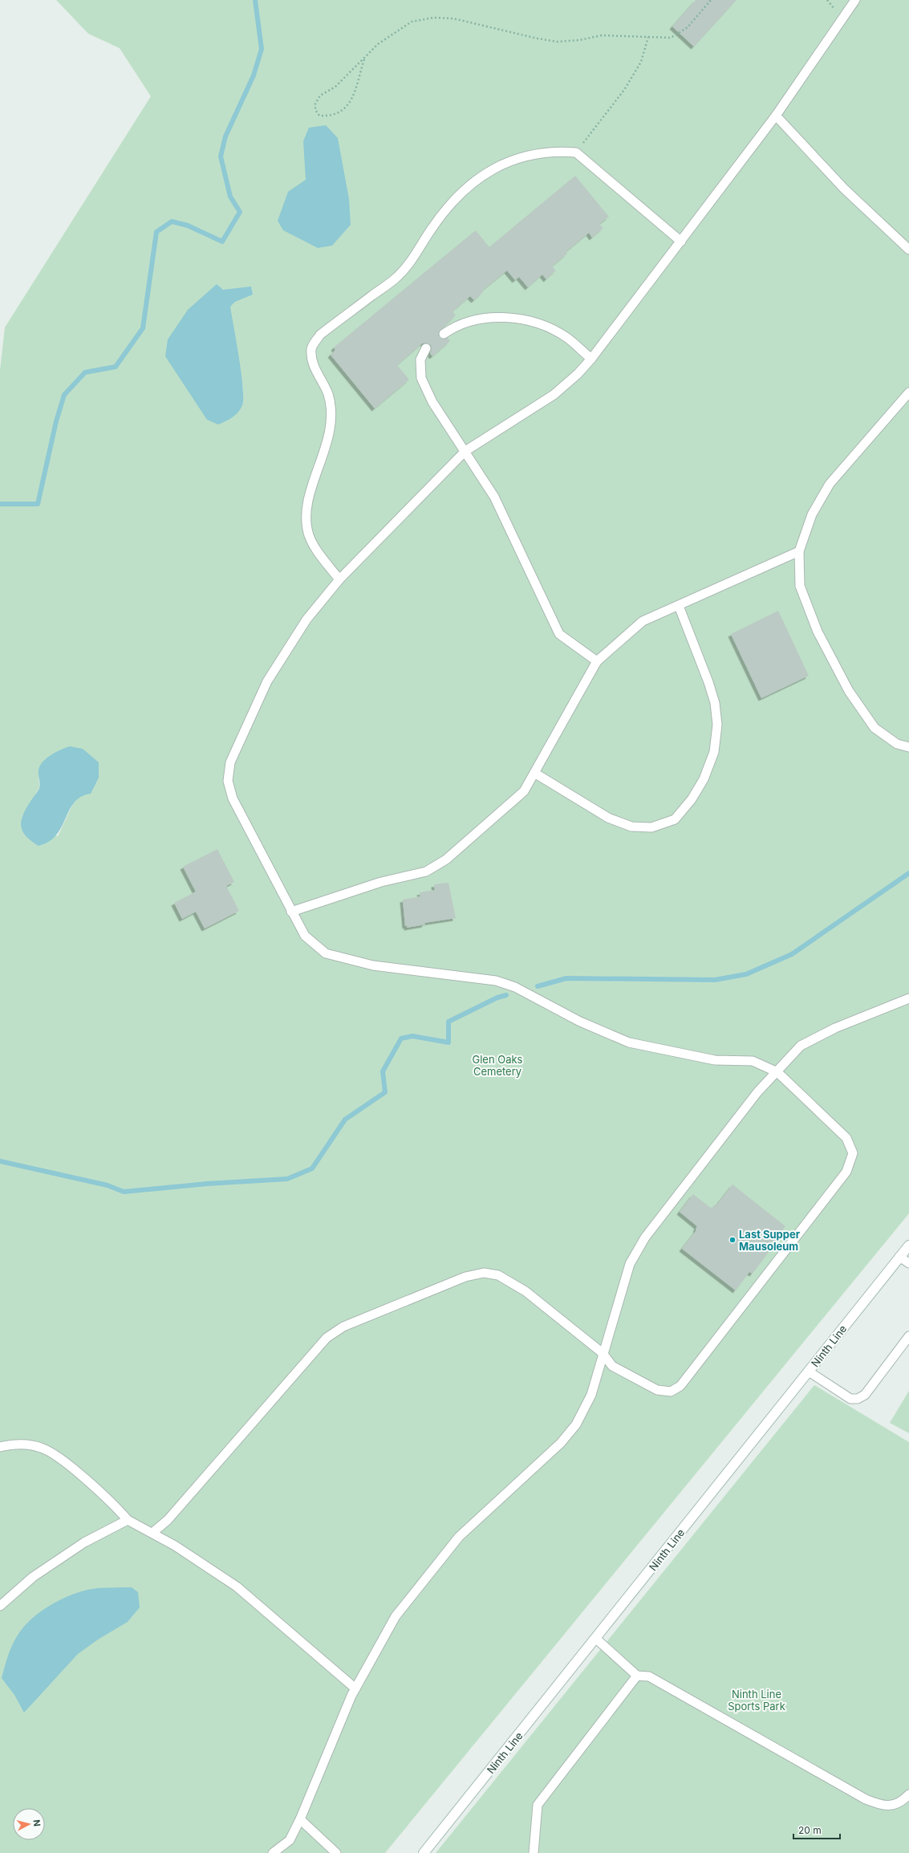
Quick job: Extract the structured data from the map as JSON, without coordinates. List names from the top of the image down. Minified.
{"streets":{"main road":["Ninth Line"]},"parks":["Glen Oaks Cemetery","Ninth Line Sports Park"],"places":["Last Supper Mausoleum"],"scale_bar":"20 m","north":"right"}
